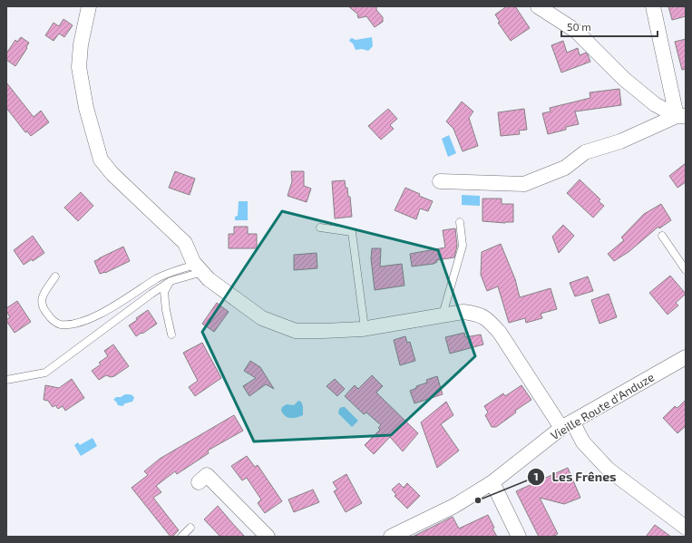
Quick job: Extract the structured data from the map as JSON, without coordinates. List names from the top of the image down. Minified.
{"streets":{"street":["Vieille Route d'Anduze"]},"places":["Les Frênes"],"scale_bar":"50 m"}
